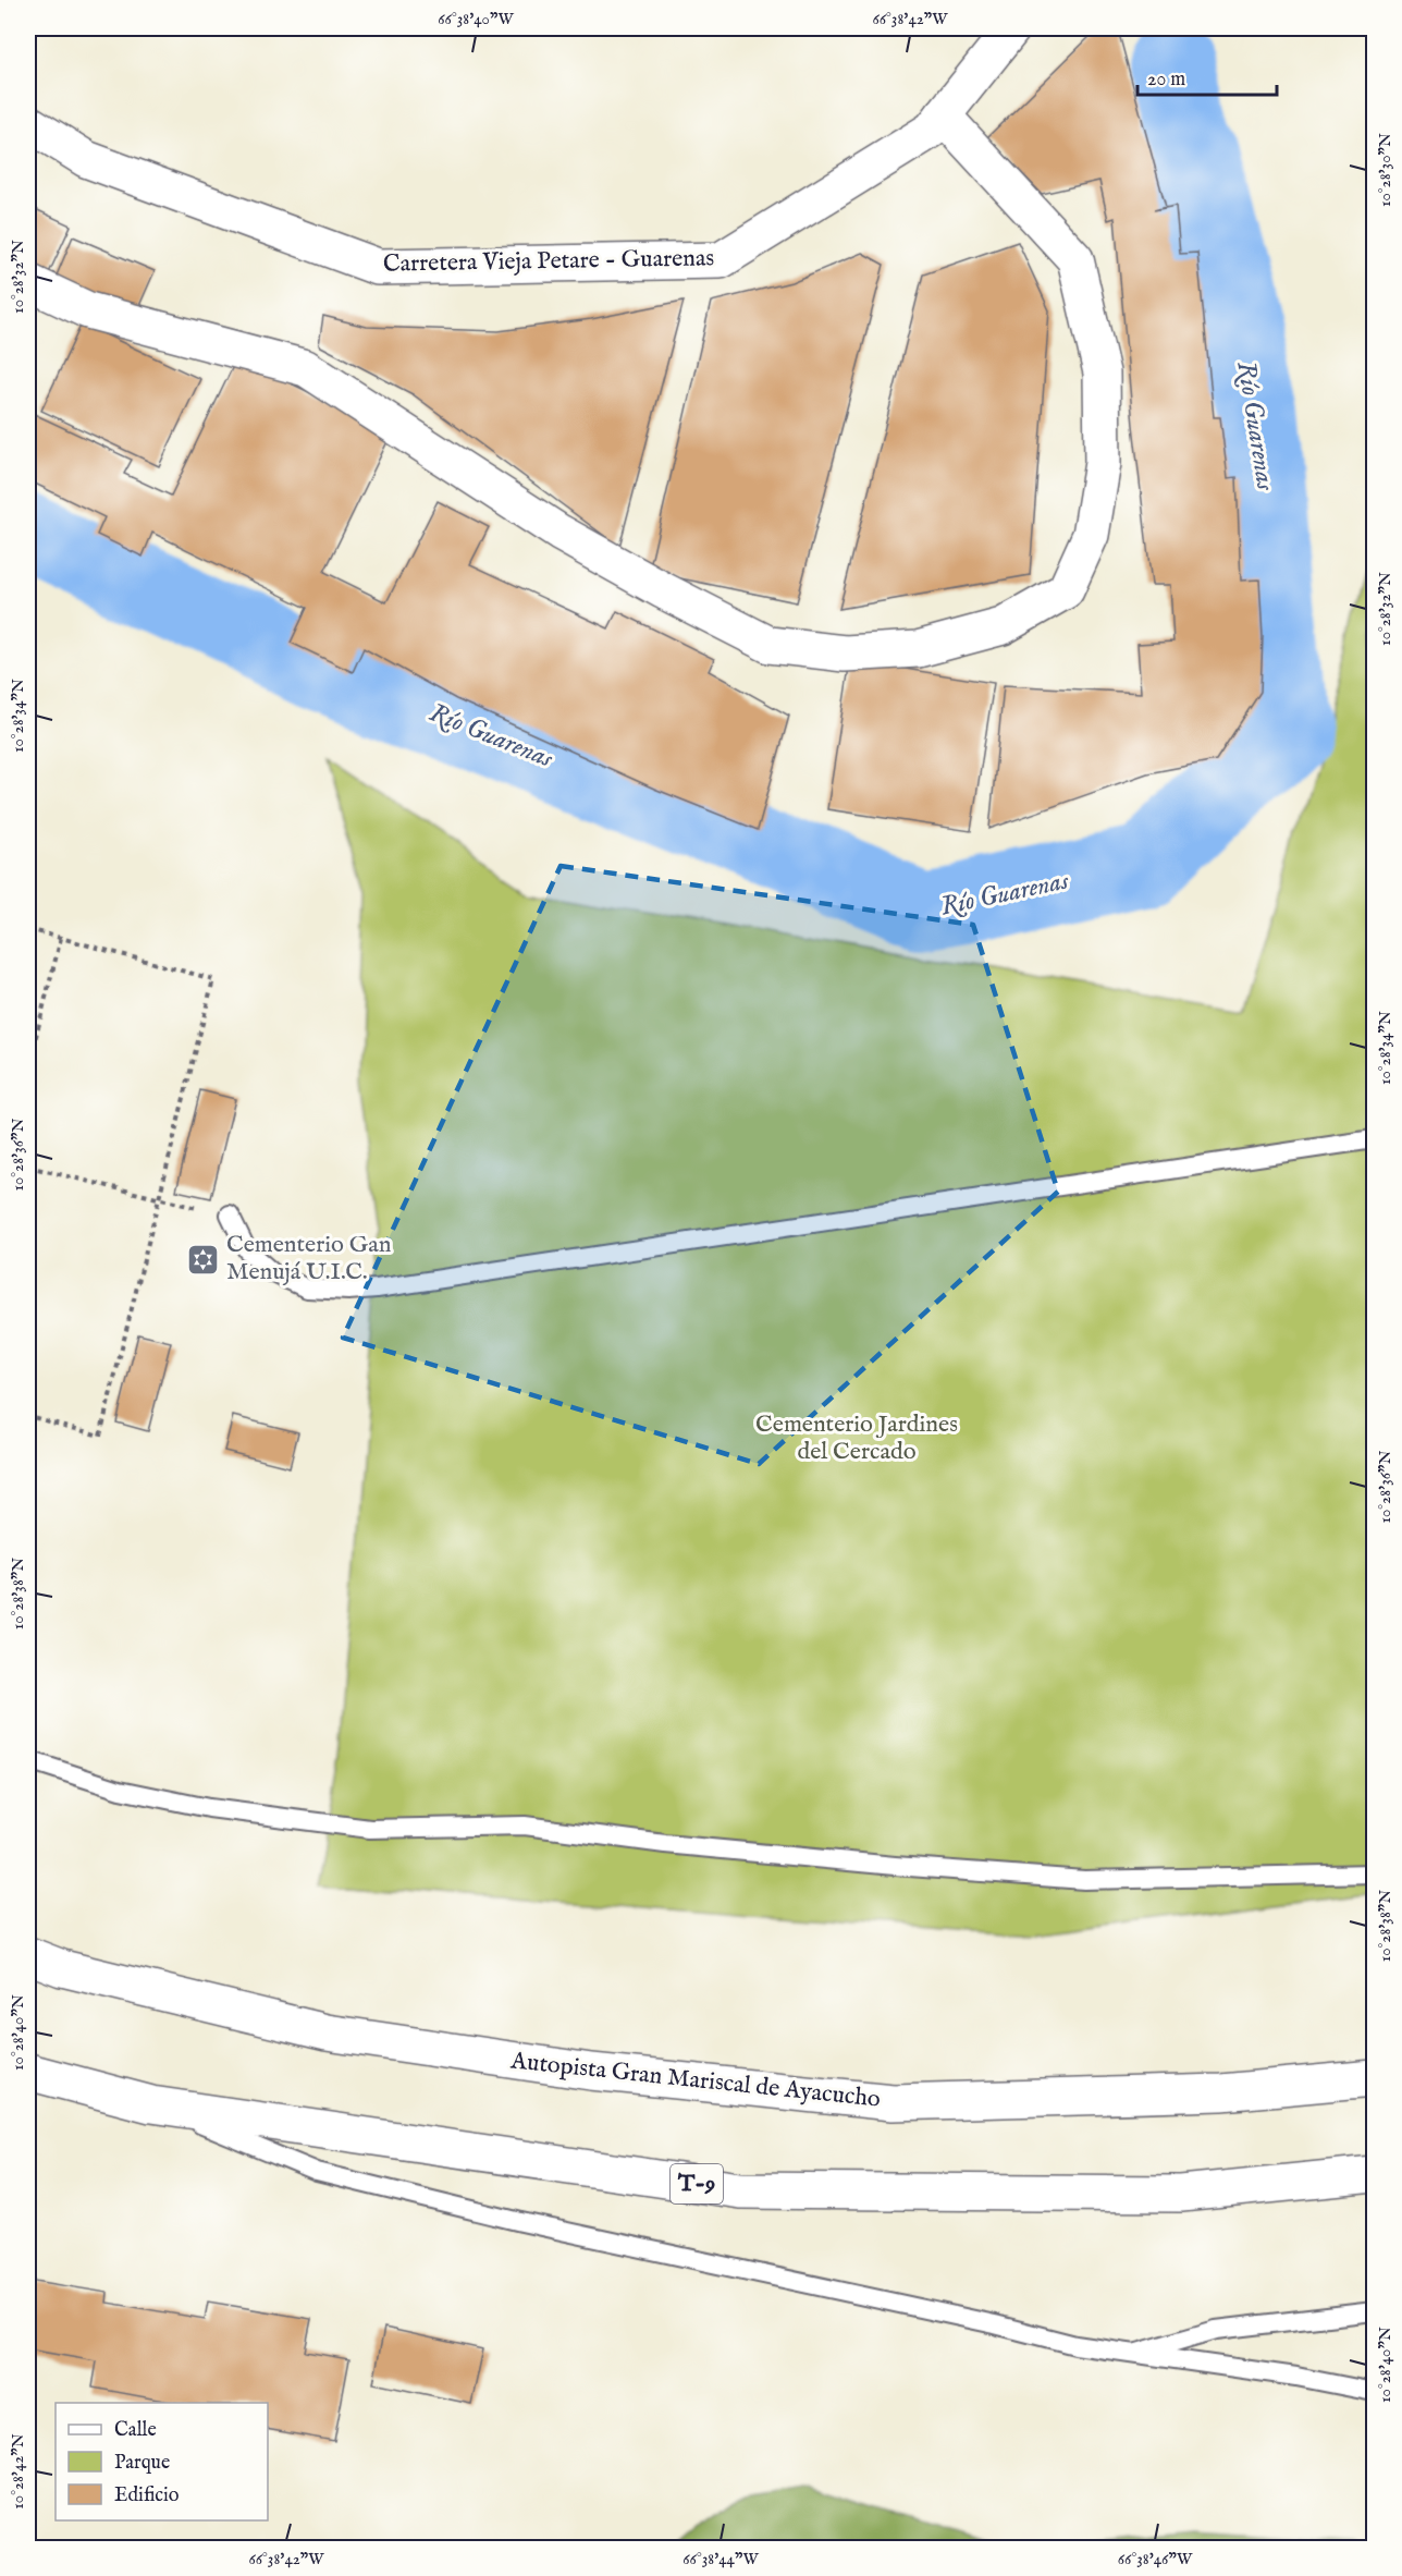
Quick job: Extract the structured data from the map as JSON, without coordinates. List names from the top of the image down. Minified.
{"streets":{"main road":["Carretera Vieja Petare - Guarenas","Autopista Gran Mariscal de Ayacucho","T-9"]},"water":["Río Guarenas"],"parks":["Cementerio Jardines del Cercado"],"places":{"synagogue":["Cementerio Gan Menujá U.I.C."]},"legend":["Calle","Parque","Edificio"],"scale_bar":"20 m","coordinates":["66°38'40\"W","66°38'42\"W","10°28'30\"N","10°28'32\"N","10°28'34\"N","10°28'36\"N","10°28'38\"N","10°28'40\"N","10°28'42\"N","66°38'44\"W","66°38'46\"W"]}
